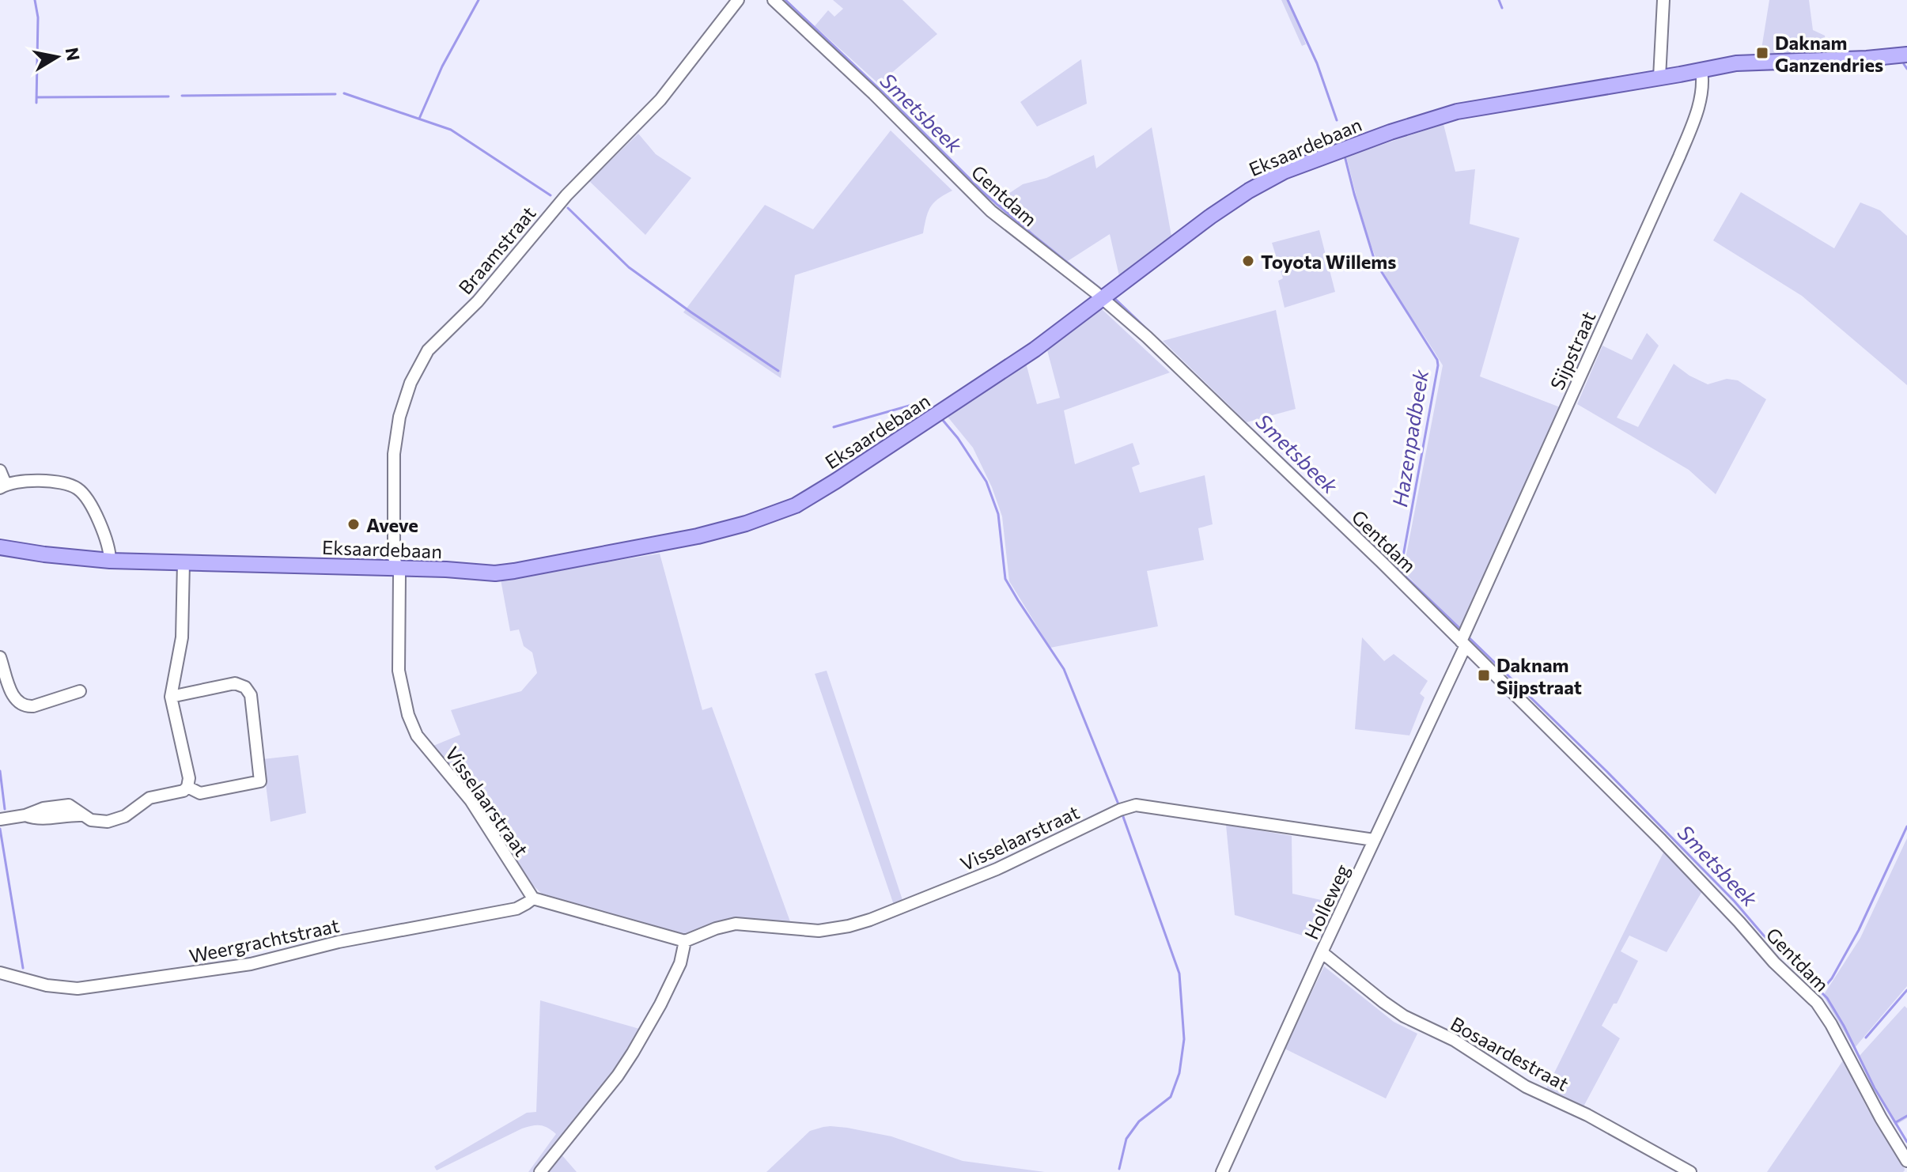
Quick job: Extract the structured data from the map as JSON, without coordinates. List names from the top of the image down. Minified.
{"streets":{"main road":["Eksaardebaan"],"street":["Gentdam","Braamstraat","Sijpstraat","Visselaarstraat","Holleweg","Weergrachtstraat","Bosaardestraat"]},"crossings":[["Eksaardebaan","Gentdam"],["Eksaardebaan","Braamstraat"],["Eksaardebaan","Sijpstraat"],["Eksaardebaan","Visselaarstraat"],["Gentdam","Sijpstraat"],["Gentdam","Holleweg"],["Braamstraat","Visselaarstraat"],["Sijpstraat","Holleweg"],["Visselaarstraat","Holleweg"],["Visselaarstraat","Weergrachtstraat"],["Holleweg","Bosaardestraat"]],"water":["Smetsbeek","Hazenpadbeek"],"places":{"transit":["Daknam Ganzendries","Daknam Sijpstraat"],"other":["Toyota Willems","Aveve"]},"north":"right"}
